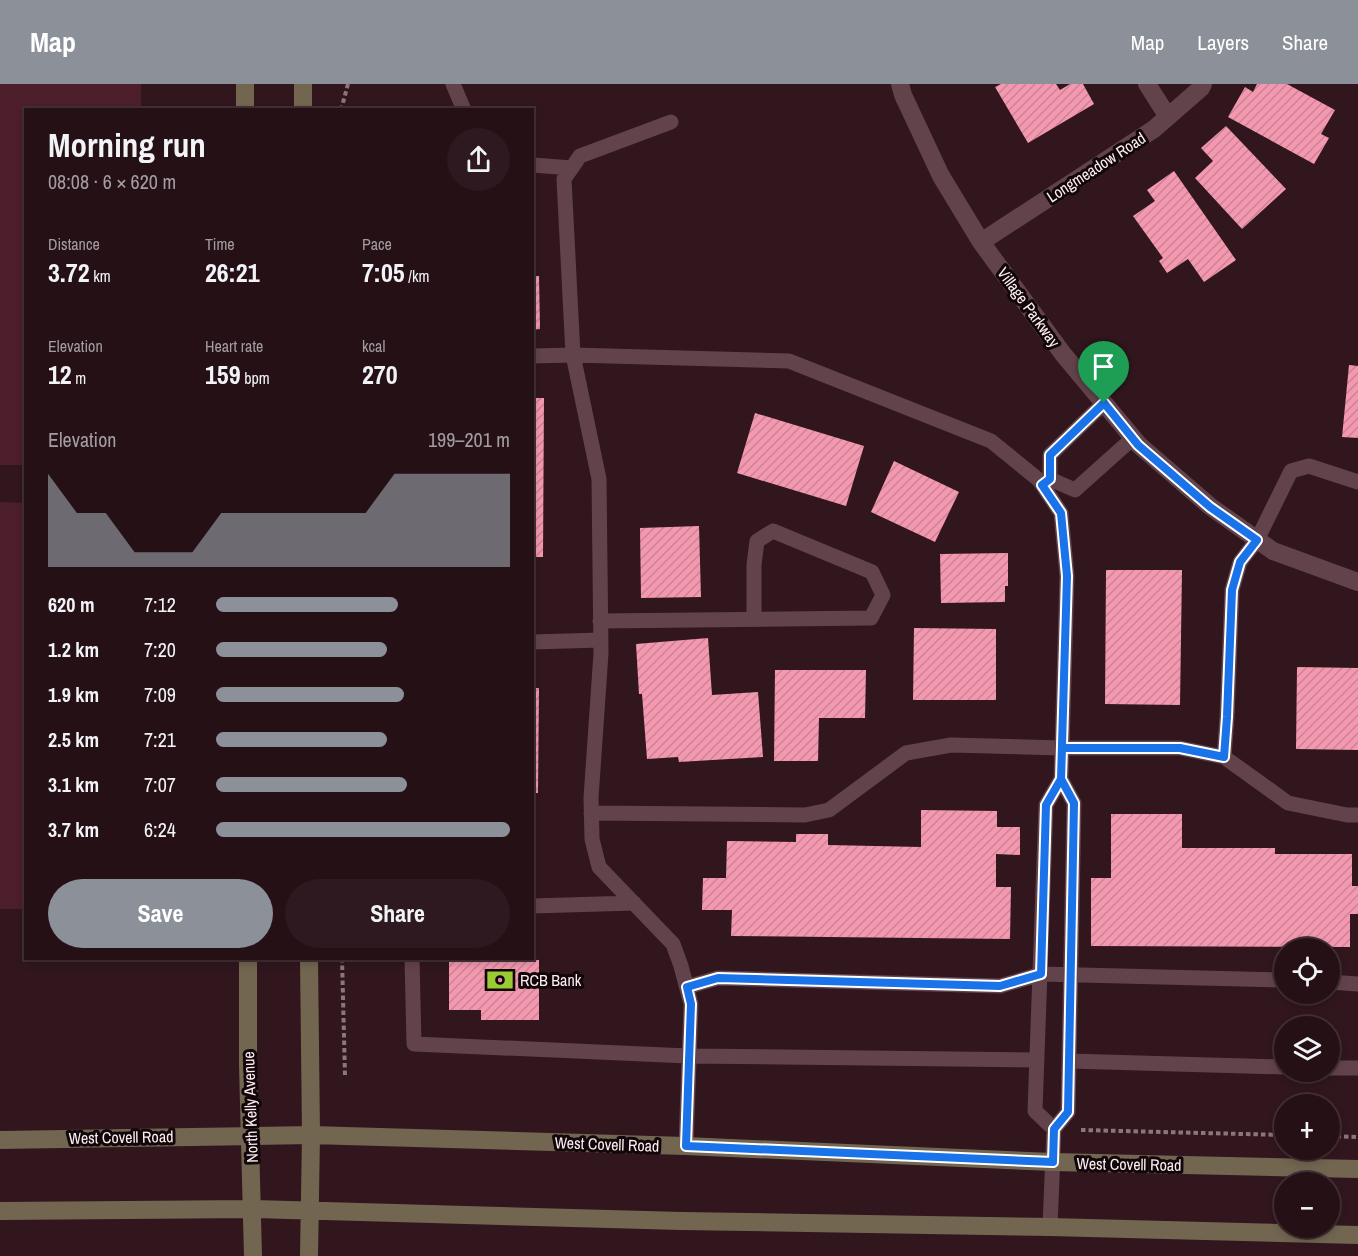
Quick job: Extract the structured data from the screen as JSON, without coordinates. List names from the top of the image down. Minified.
{"streets":{"street":["Longmeadow Road","Village Parkway","North Kelly Avenue","West Covell Road"]},"crossings":[["Longmeadow Road","Village Parkway"],["North Kelly Avenue","West Covell Road"]],"places":{"bank":["RCB Bank"]},"page":{"header":"Map","nav":["Map","Layers","Share"],"heading":["Morning run","08:08 · 6 × 620 m"],"stats":[["Distance","3.72 km"],["Time","26:21"],["Pace","7:05 /km"],["Elevation","12 m"],["Heart rate","159 bpm"],["kcal","270"]],"chart":["Elevation","199–201 m"],"list":[{"name":"620 m","note":"7:12"},{"name":"1.2 km","note":"7:20"},{"name":"1.9 km","note":"7:09"},{"name":"2.5 km","note":"7:21"},{"name":"3.1 km","note":"7:07"},{"name":"3.7 km","note":"6:24"}],"buttons":["Save","Share"],"map_buttons":["+","−"]}}
